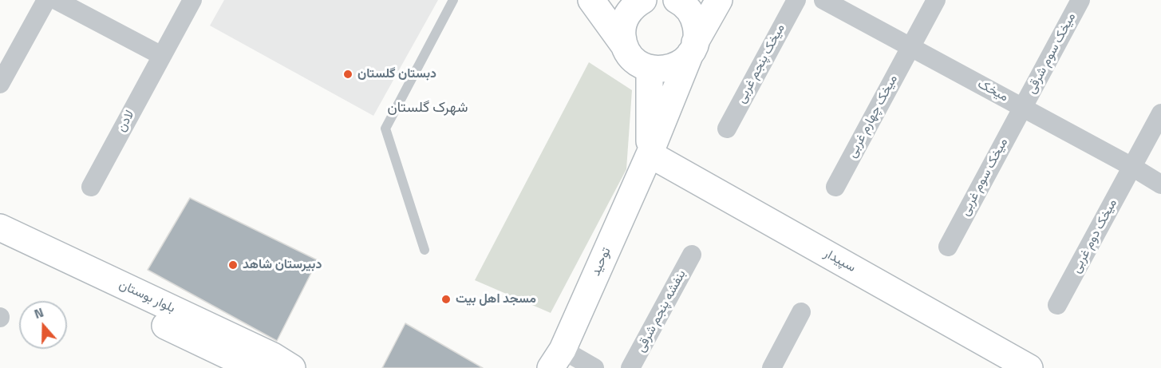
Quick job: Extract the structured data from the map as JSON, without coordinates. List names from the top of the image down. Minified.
{"streets":{"street":["میخک سوم شرقی","میخک پنجم غربی","میخک","میخک چهارم غربی","لادن","میخک سوم غربی","میخک دوم غربی","سپیدار","توحید","بلوار بوستان","بنفشه پنجم شرقی"]},"crossings":[["میخک سوم شرقی","میخک"],["میخک سوم شرقی","میخک سوم غربی"],["میخک","میخک چهارم غربی"],["میخک","میخک سوم غربی"],["میخک","میخک دوم غربی"],["سپیدار","توحید"]],"districts":["شهرک گلستان"],"places":["دبستان گلستان","دبیرستان شاهد","مسجد اهل بیت"],"north":"top"}
